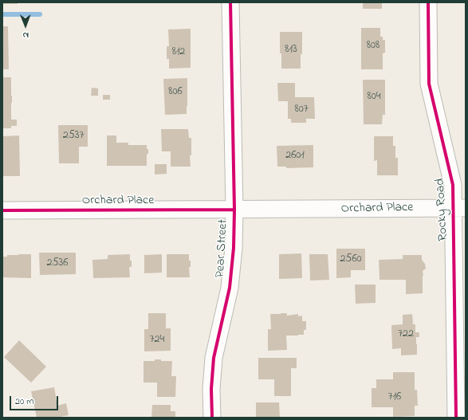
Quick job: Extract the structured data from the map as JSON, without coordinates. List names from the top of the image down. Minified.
{"streets":{"street":["Orchard Place","Rocky Road","Pear Street"]},"crossings":[["Orchard Place","Rocky Road"],["Orchard Place","Pear Street"]],"house_numbers":["808","813","812","806","804","807","2537","2601","2560","2536","722","724","716"],"scale_bar":"20 m","north":"bottom"}
